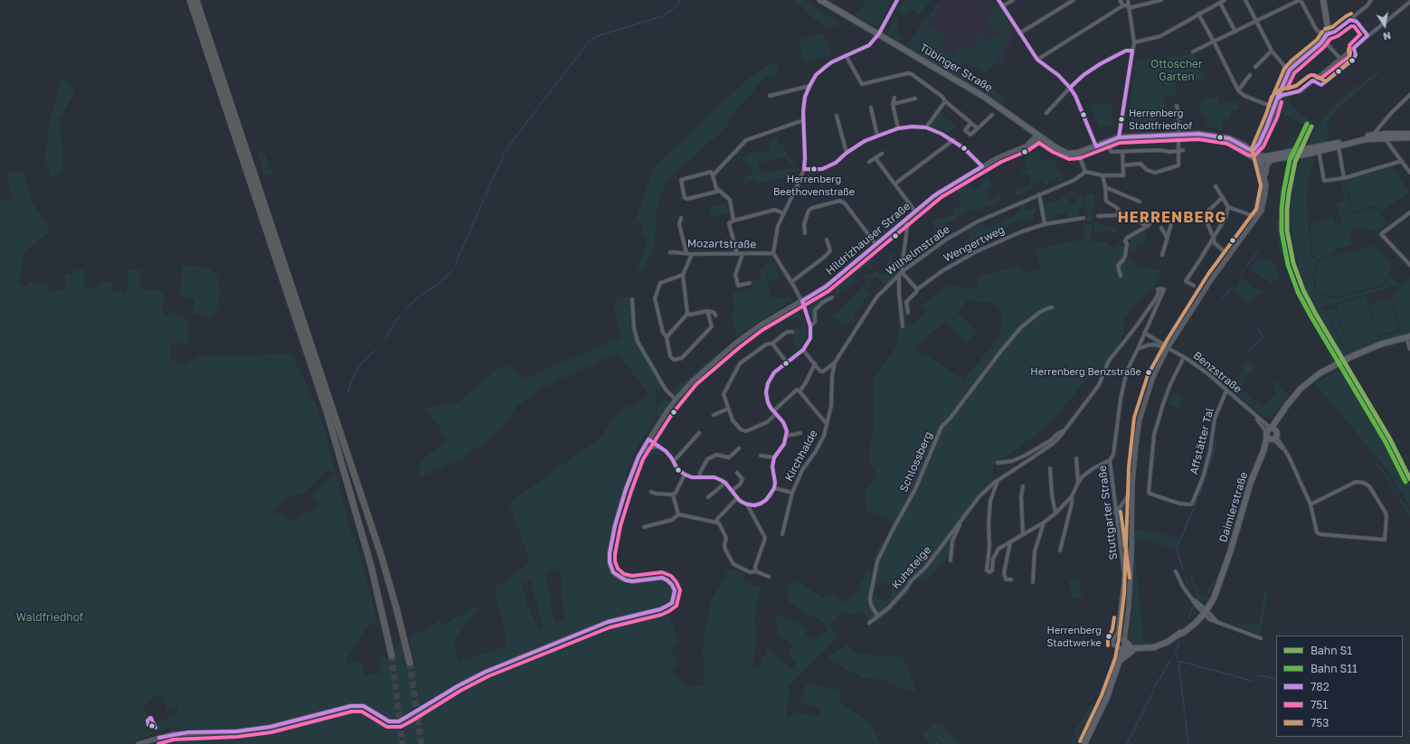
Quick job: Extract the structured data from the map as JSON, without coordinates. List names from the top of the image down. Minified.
{"streets":{"main road":["Tübinger Straße","Hildrizhauser Straße","Daimlerstraße"],"street":["Mozartstraße","Wengertweg","Wilhelmstraße","Benzstraße","Affstätter Tal","Kirchhalde","Schlossberg","Stuttgarter Straße","Kuhsteige"]},"crossings":[["Tübinger Straße","Hildrizhauser Straße"],["Wilhelmstraße","Kirchhalde"],["Benzstraße","Affstätter Tal"],["Benzstraße","Daimlerstraße"],["Benzstraße","Stuttgarter Straße"],["Schlossberg","Kuhsteige"],["Daimlerstraße","Stuttgarter Straße"]],"districts":["HERRENBERG"],"parks":["Ottoscher Garten","Waldfriedhof"],"places":["Herrenberg Stadtfriedhof","Herrenberg Beethovenstraße","Herrenberg Benzstraße","Herrenberg Stadtwerke"],"lines":["transit line 782","transit line 753","transit line 751","rail line S11","rail line S1"],"legend":["Bahn S1","Bahn S11","782","751","753"],"north":"bottom"}
